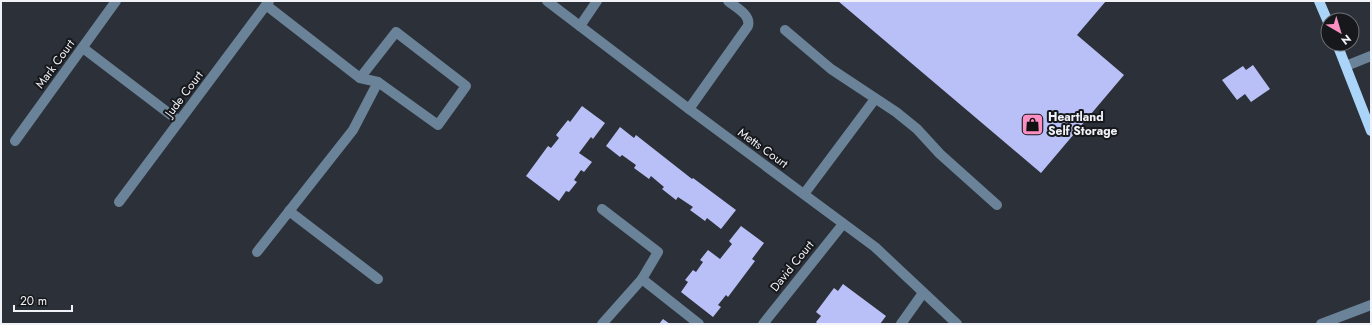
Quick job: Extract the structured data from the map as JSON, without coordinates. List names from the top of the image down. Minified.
{"streets":{"street":["Mark Court","Jude Court","Metts Court","David Court"]},"crossings":[["Metts Court","David Court"]],"places":{"shop":["Heartland Self Storage"]},"scale_bar":"20 m","north":"bottom right"}
